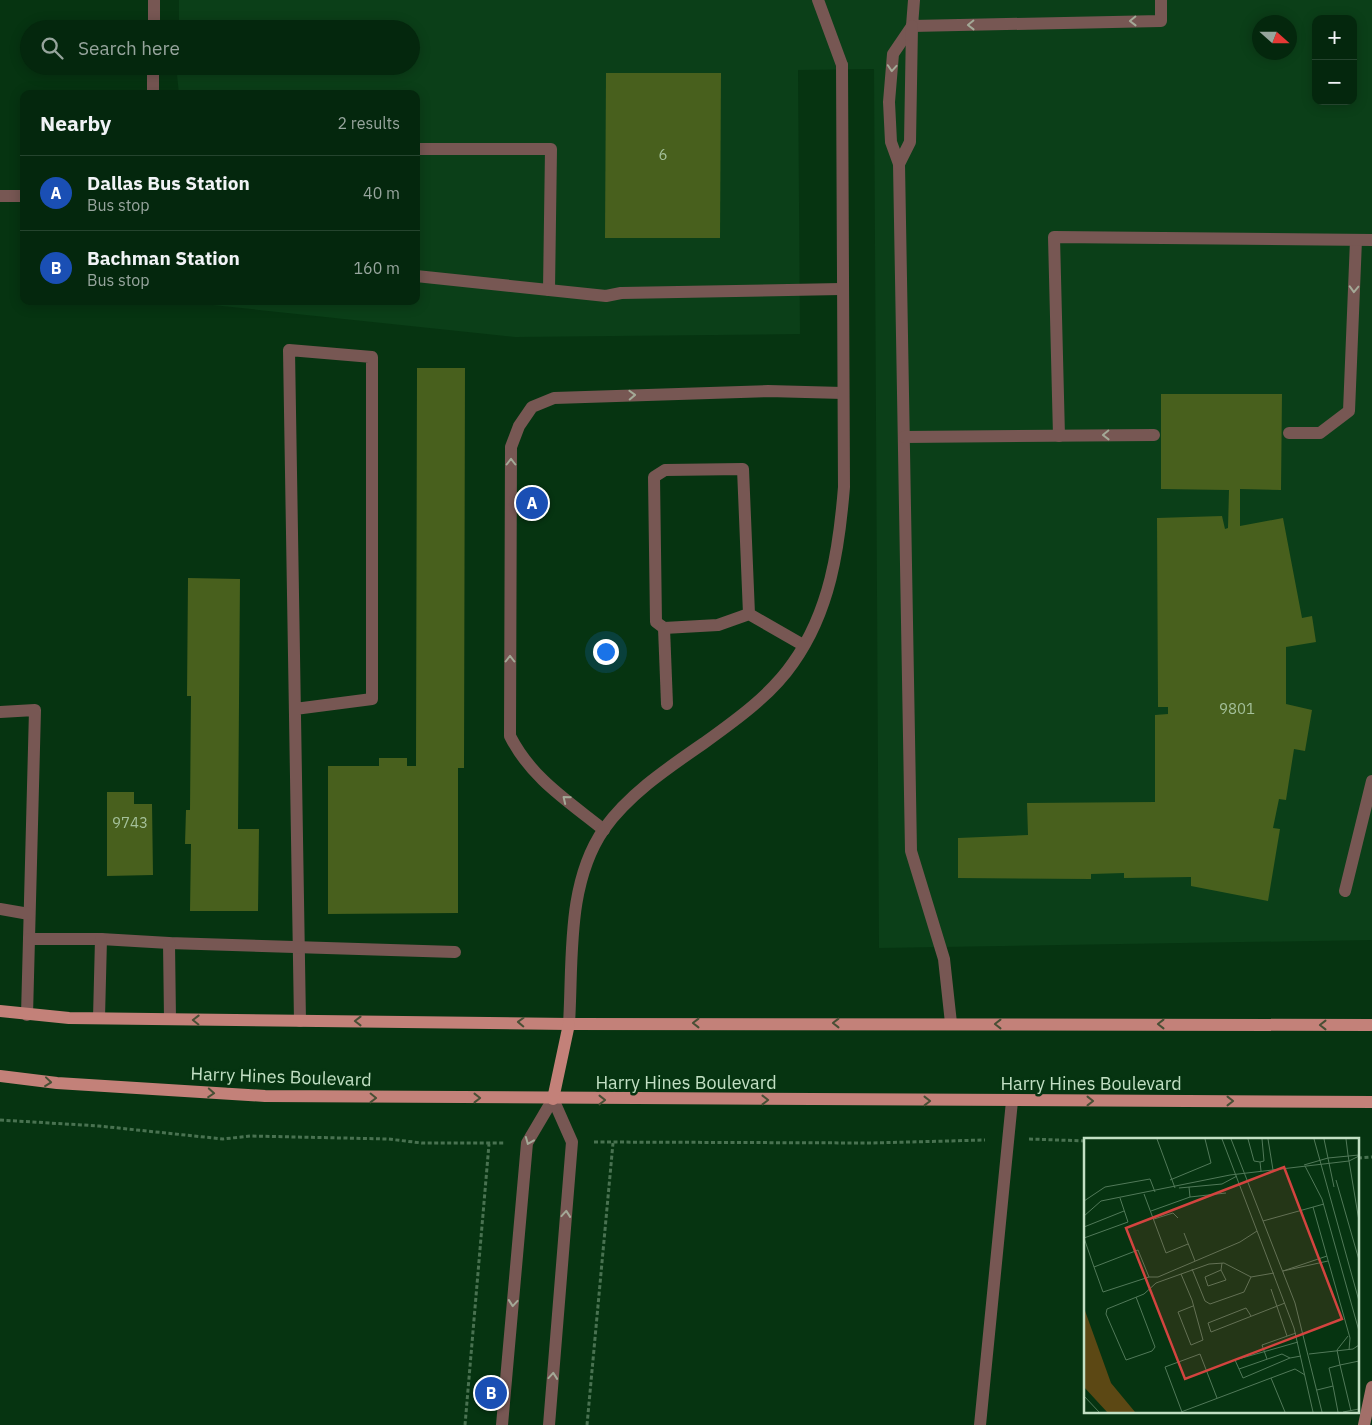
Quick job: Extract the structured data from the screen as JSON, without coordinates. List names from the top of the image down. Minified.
{"streets":{"main road":["Harry Hines Boulevard"]},"house_numbers":["6","9801","9743"],"north":"right","page":{"map_buttons":["+","−"],"search":"Search here","heading":["Nearby","2 results"],"list":[{"mark":"A","name":"Dallas Bus Station","note":"Bus stop","value":"40 m"},{"mark":"B","name":"Bachman Station","note":"Bus stop","value":"160 m"}],"pins":["A","B"]}}
